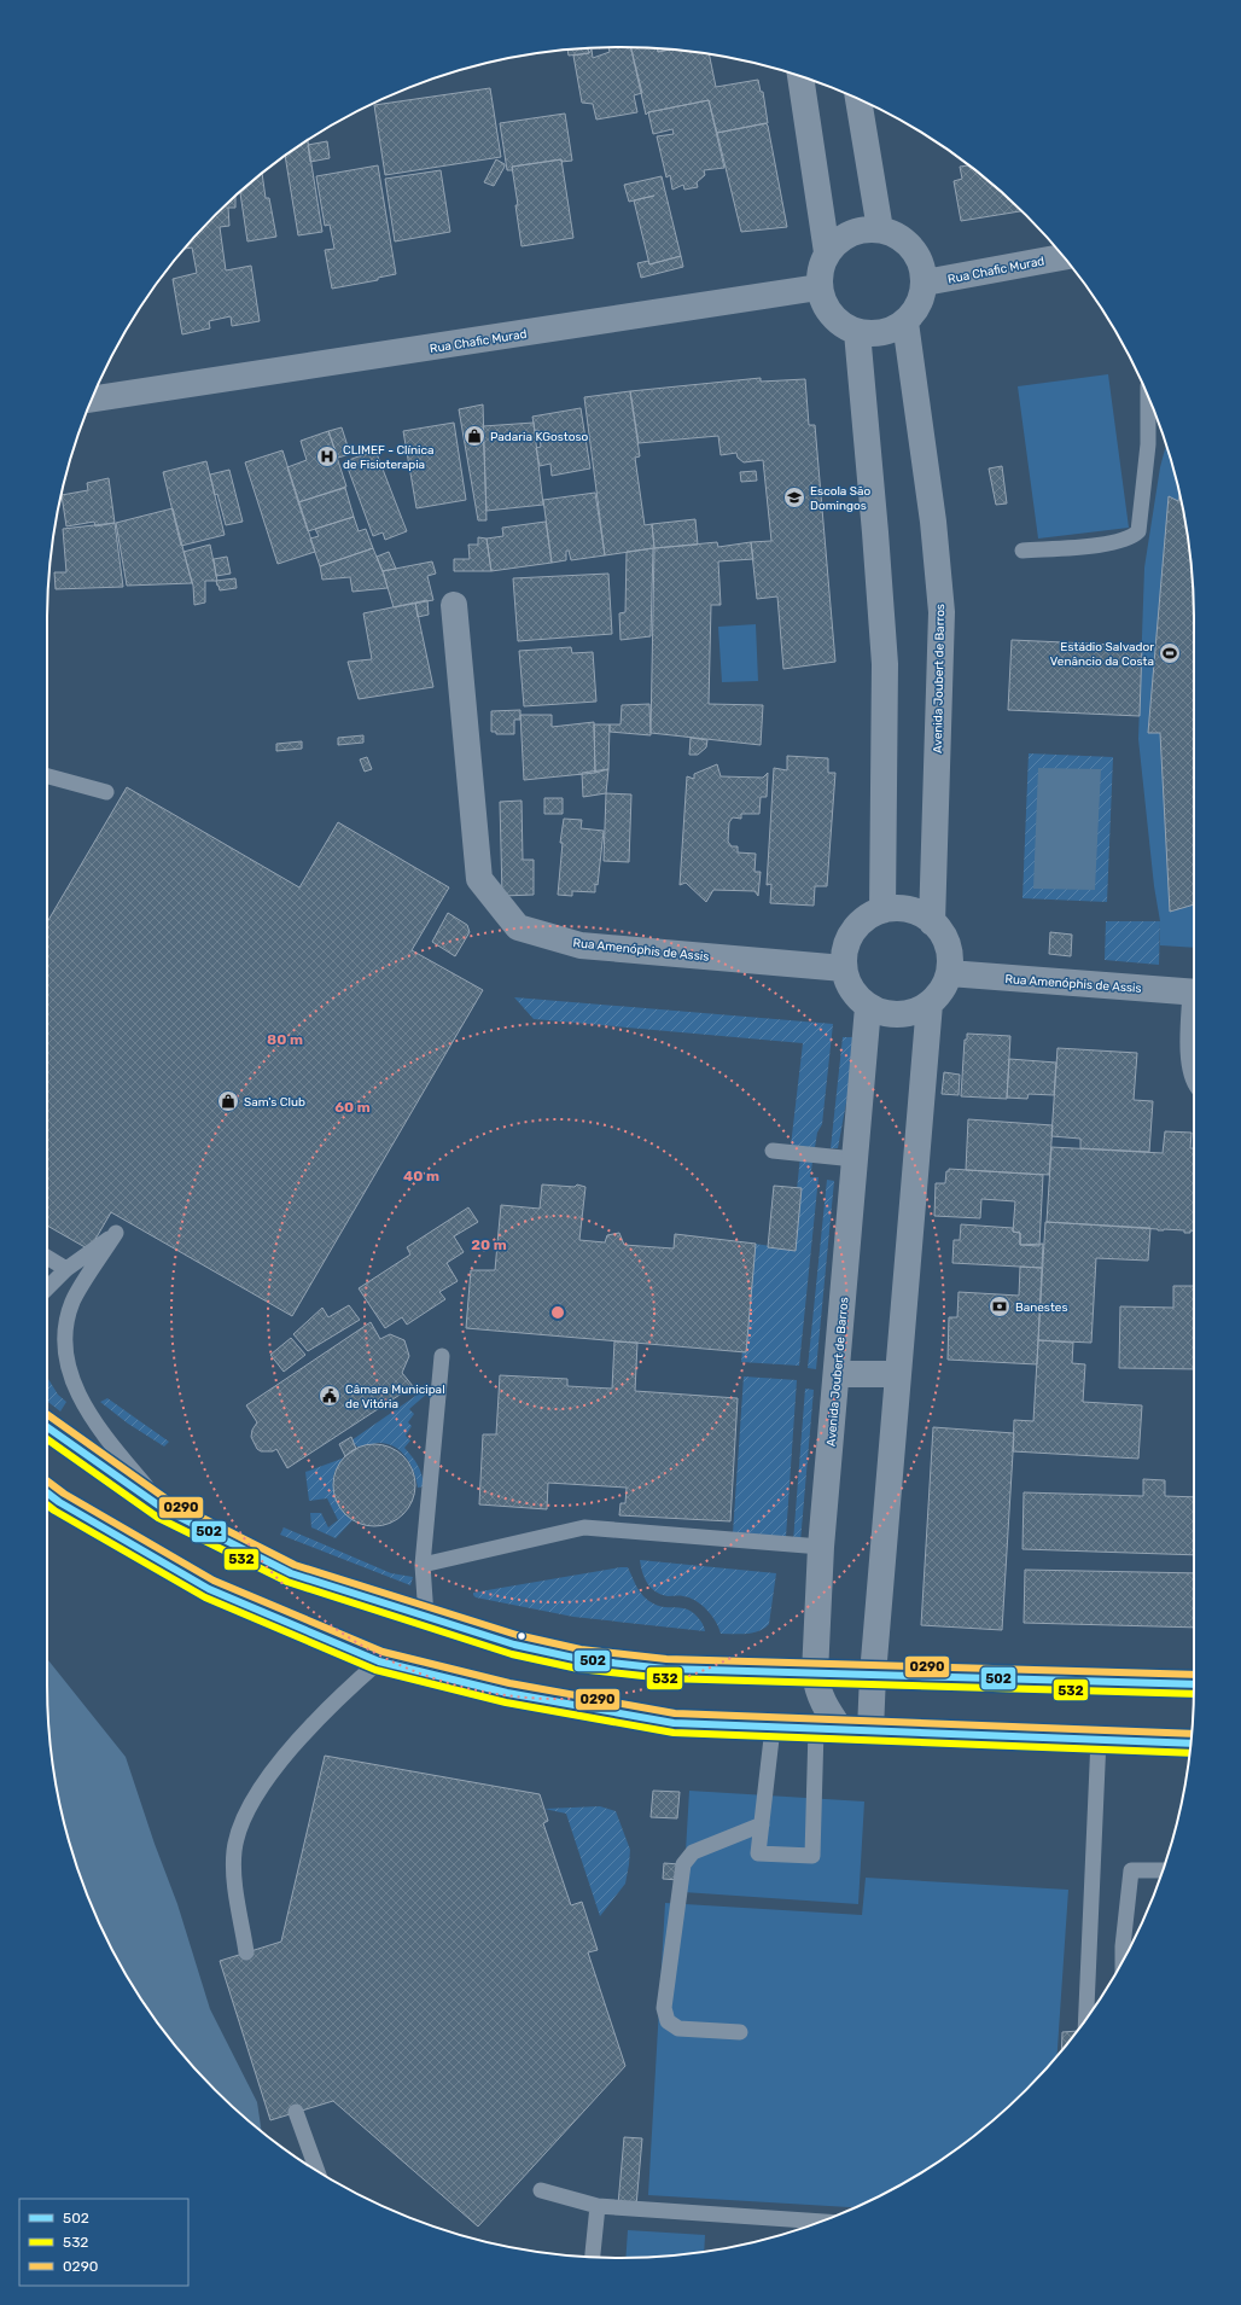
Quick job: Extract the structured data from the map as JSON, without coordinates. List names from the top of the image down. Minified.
{"streets":{"street":["Rua Chafic Murad","Avenida Joubert de Barros","Rua Amenóphis de Assis"]},"crossings":[["Rua Chafic Murad","Avenida Joubert de Barros"],["Avenida Joubert de Barros","Rua Amenóphis de Assis"]],"places":{"shop":["Padaria KGostoso","Sam's Club"],"hospital":["CLIMEF - Clínica de Fisioterapia"],"school or university":["Escola São Domingos"],"sports":["Estádio Salvador Venâncio da Costa"],"bank":["Banestes"],"public building":["Câmara Municipal de Vitória"]},"lines":["transit line 0290","transit line 502","transit line 532"],"legend":["502","532","0290"],"rings":["80 m","60 m","40 m","20 m"]}
